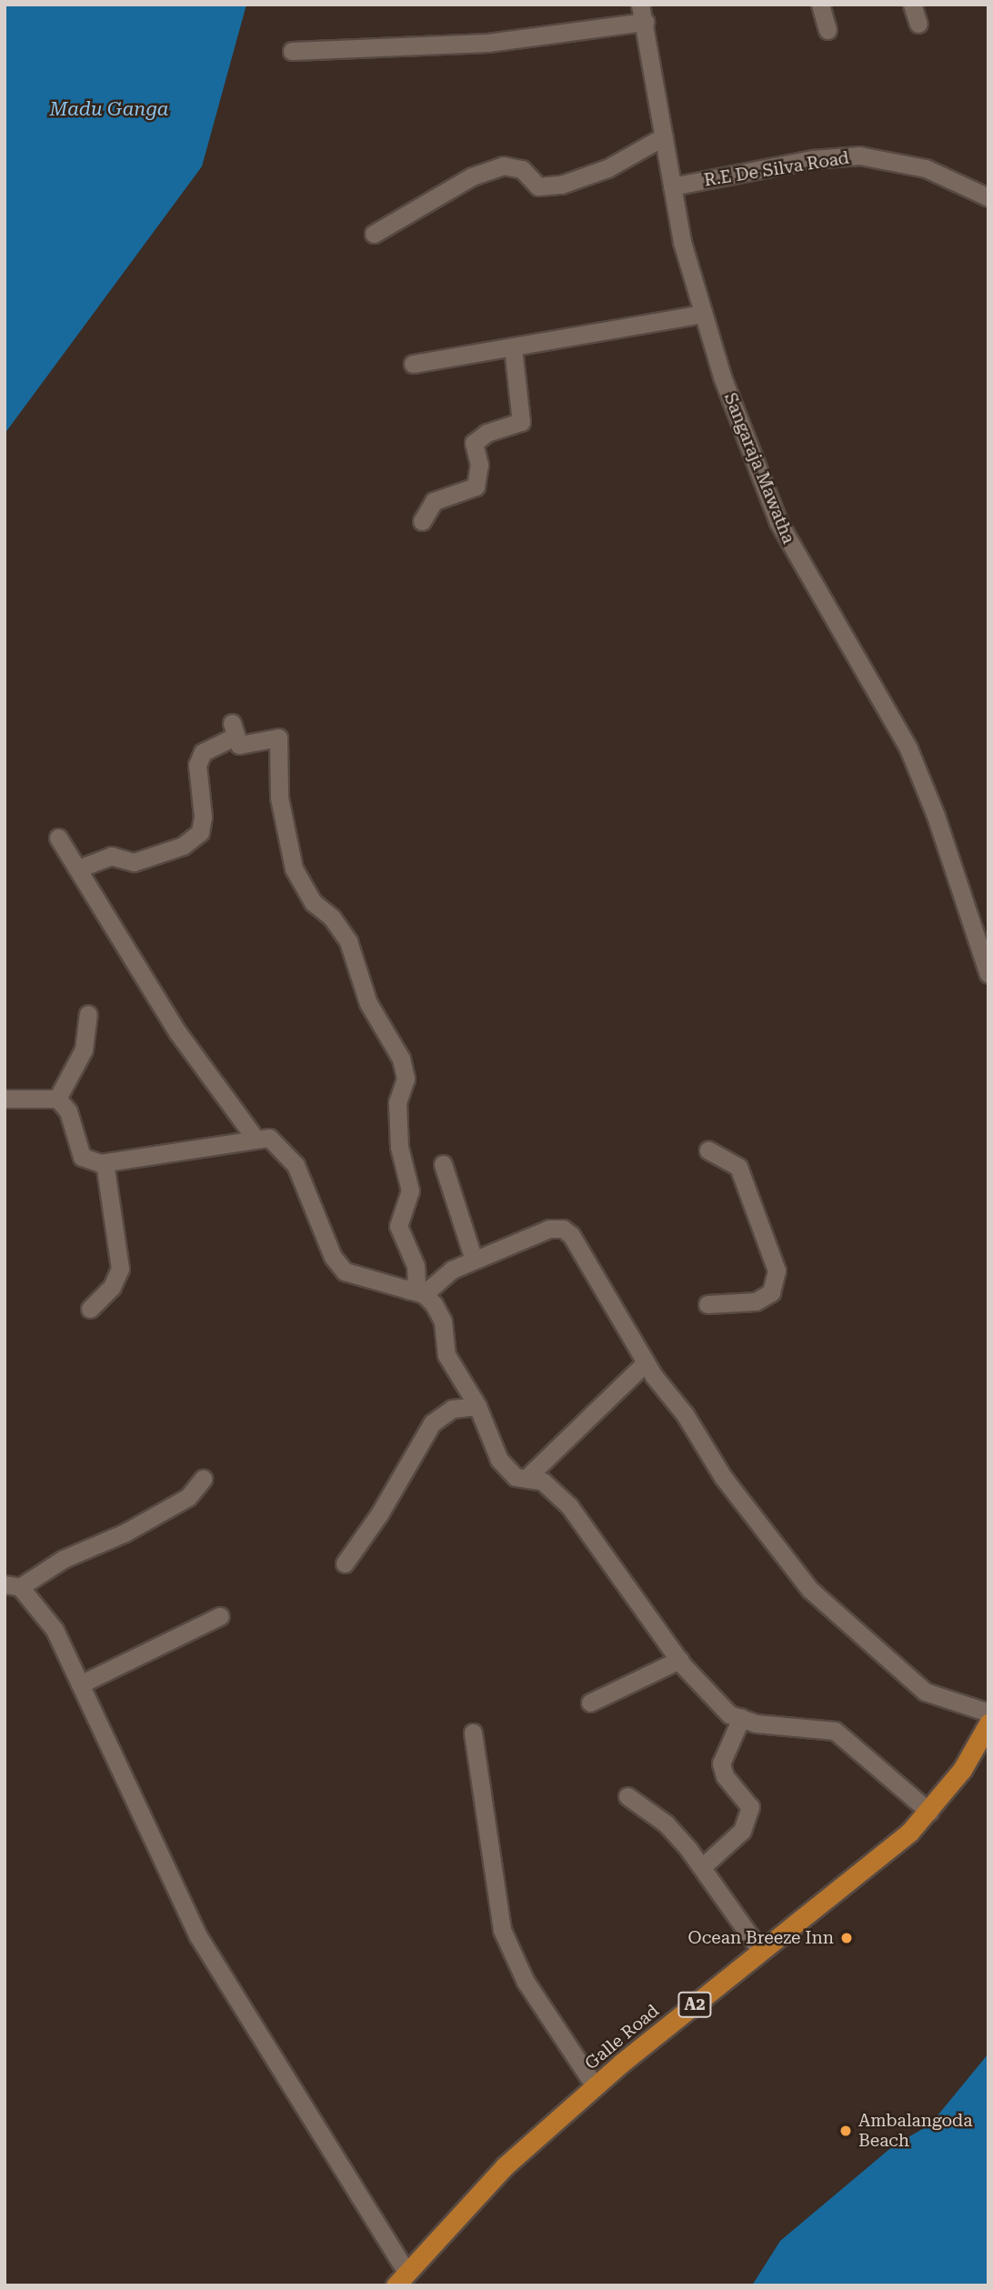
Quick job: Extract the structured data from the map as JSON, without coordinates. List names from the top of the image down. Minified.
{"streets":{"highway":["A2","Galle Road"],"street":["R.E De Silva Road","Sangaraja Mawatha"]},"crossings":[["R.E De Silva Road","Sangaraja Mawatha"]],"water":["Madu Ganga"],"places":["Ocean Breeze Inn","Ambalangoda Beach"]}
